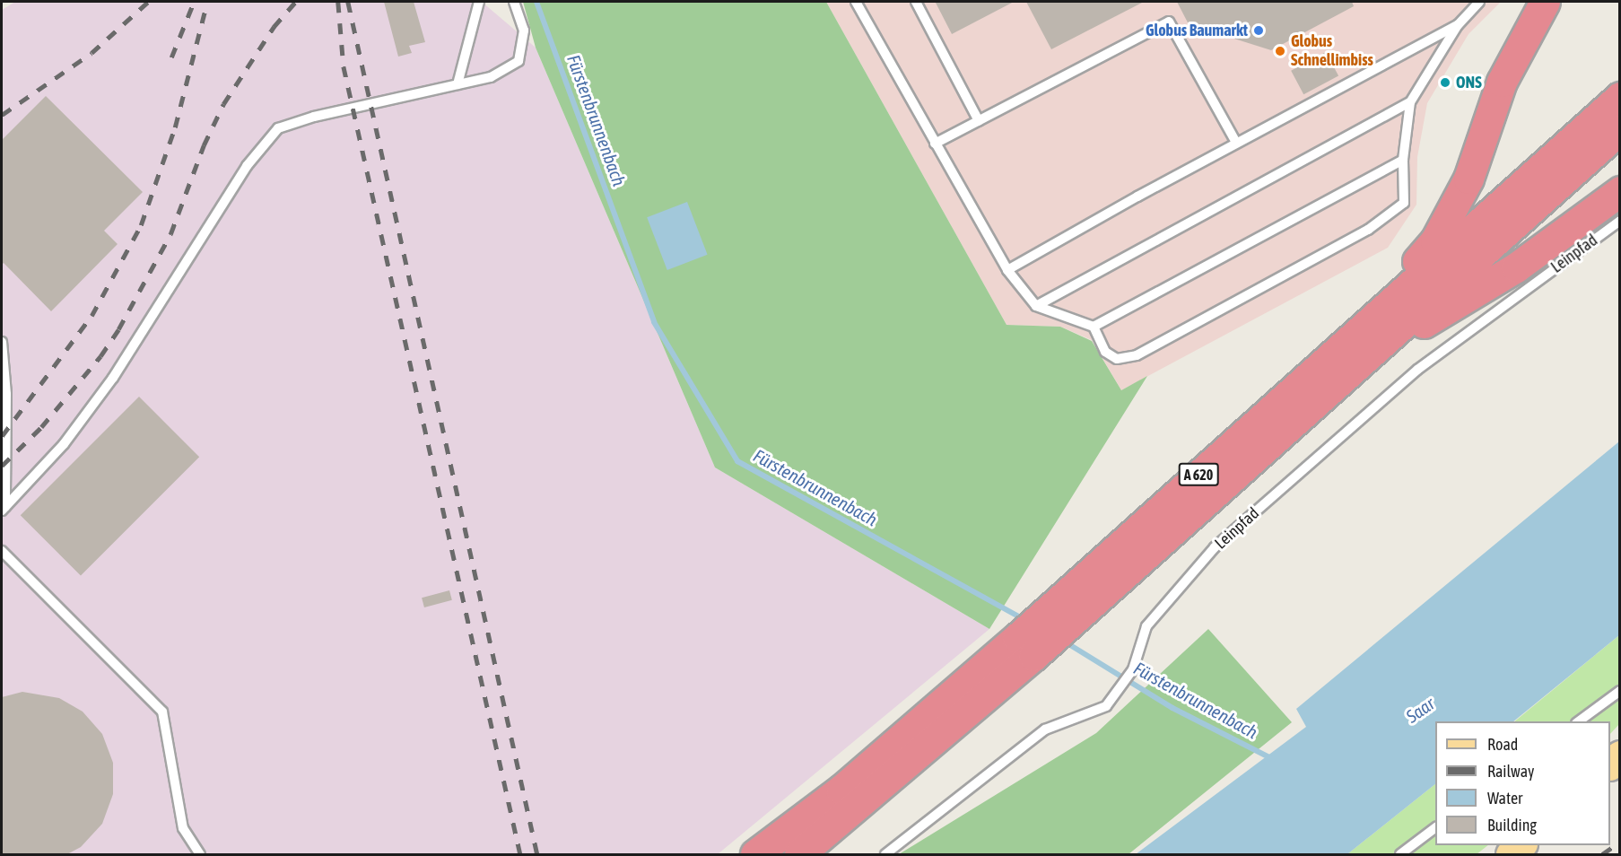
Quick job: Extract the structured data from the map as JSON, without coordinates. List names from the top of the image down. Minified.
{"streets":{"highway":["A 620"],"lane":["Leinpfad"]},"water":["Fürstenbrunnenbach","Saar"],"places":["Globus Baumarkt","Globus Schnellimbiss","ONS"],"legend":["Road","Railway","Water","Building"]}
